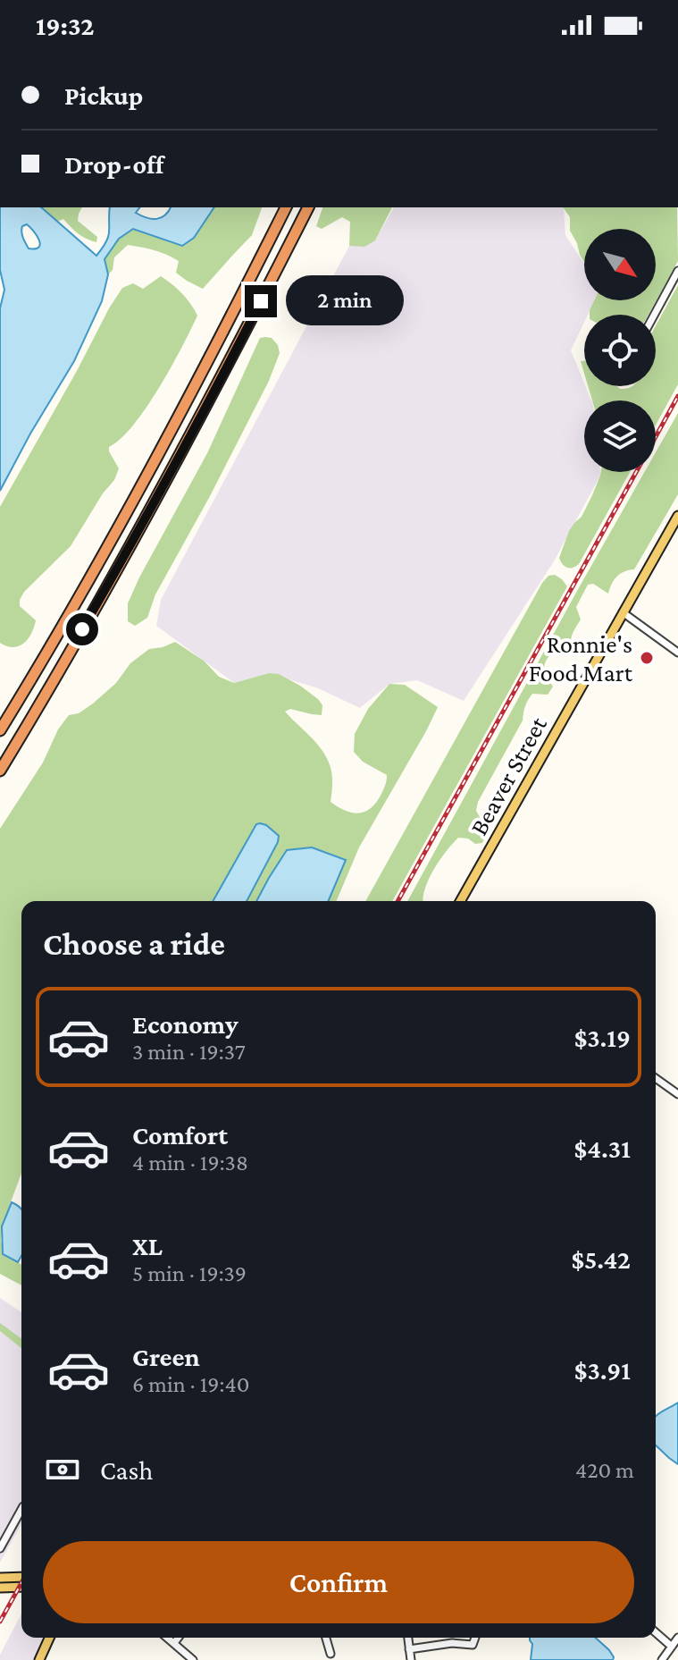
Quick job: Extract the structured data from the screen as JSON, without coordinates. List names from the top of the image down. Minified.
{"streets":{"main road":["Beaver Street"]},"places":["Ronnie's Food Mart"],"north":"bottom right","page":{"status":"19:32","banner":["Pickup","Drop-off"],"bubble":"2 min","heading":"Choose a ride","list":[{"name":"Economy","note":"3 min · 19:37","value":"$3.19"},{"name":"Comfort","note":"4 min · 19:38","value":"$4.31"},{"name":"XL","note":"5 min · 19:39","value":"$5.42"},{"name":"Green","note":"6 min · 19:40","value":"$3.91"}],"pay":["Cash","420 m"],"buttons":"Confirm"}}
